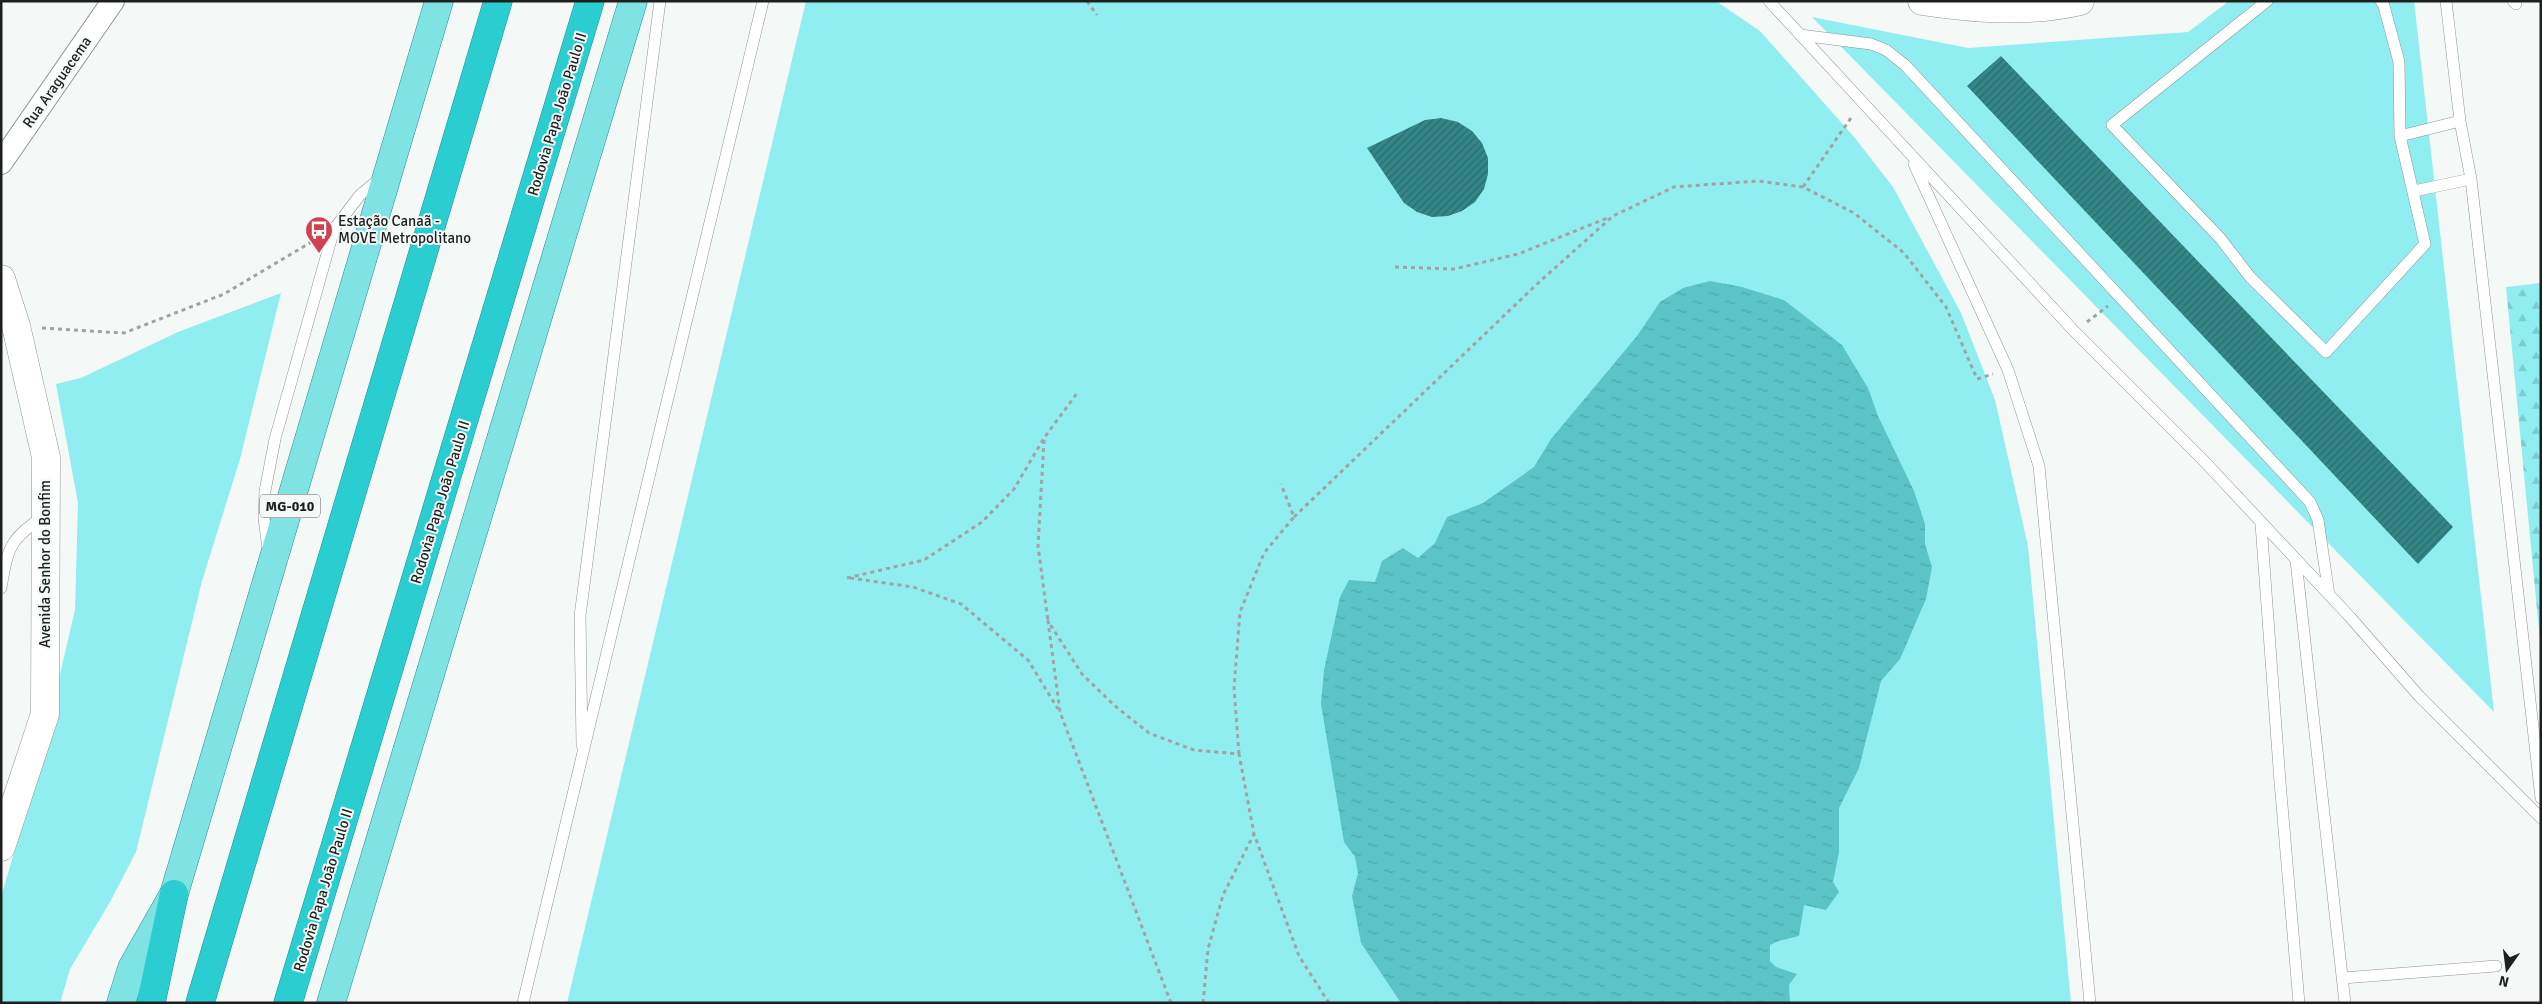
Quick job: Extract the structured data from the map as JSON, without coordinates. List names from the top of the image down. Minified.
{"streets":{"highway":["Rodovia Papa João Paulo II"],"main road":["MG-010"],"street":["Rua Araguacema","Avenida Senhor do Bonfim"]},"places":{"bus stop":["Estação Canaã - MOVE Metropolitano"]},"north":"bottom"}
